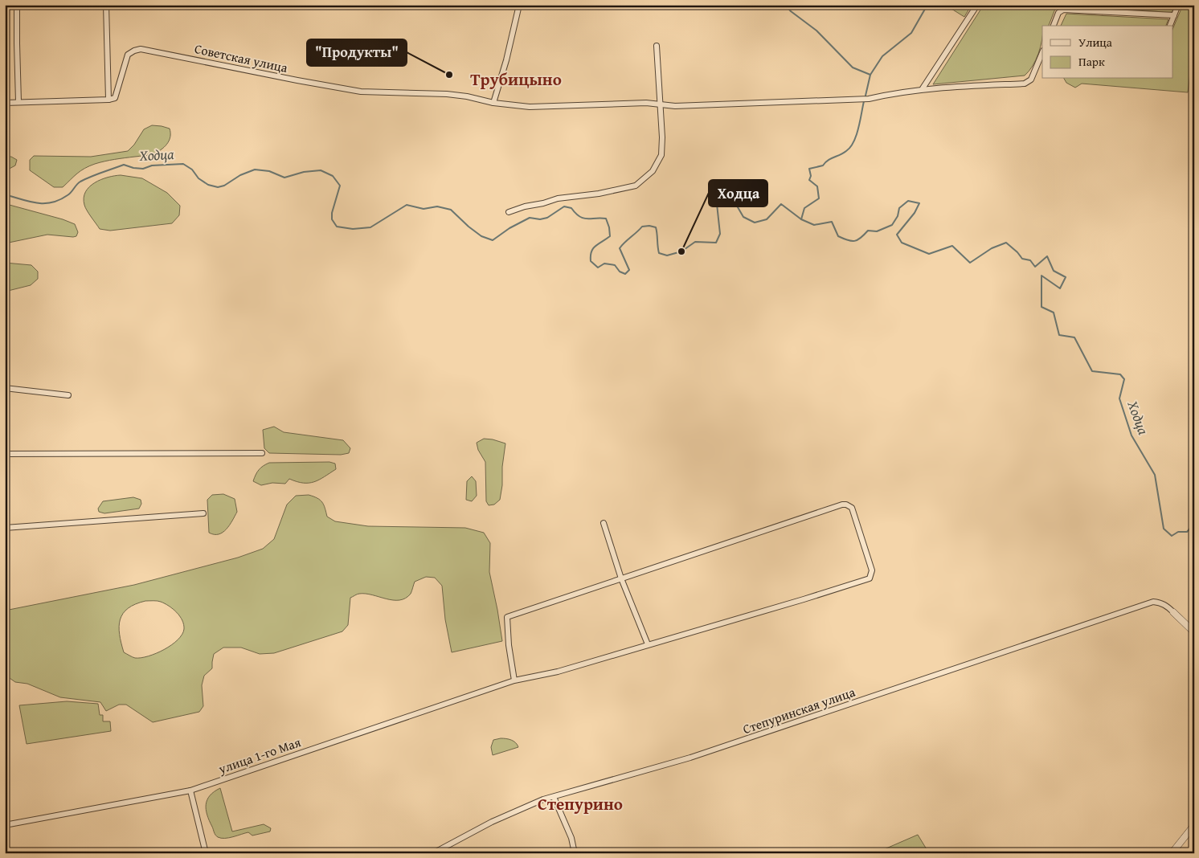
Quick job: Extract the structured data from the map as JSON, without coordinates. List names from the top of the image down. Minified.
{"streets":{"street":["Советская улица","Степуринская улица","улица 1-го Мая"]},"districts":["Трубицыно","Степурино"],"water":["Ходца"],"places":["\"Продукты\"","Ходца"],"legend":["Улица","Парк"]}
